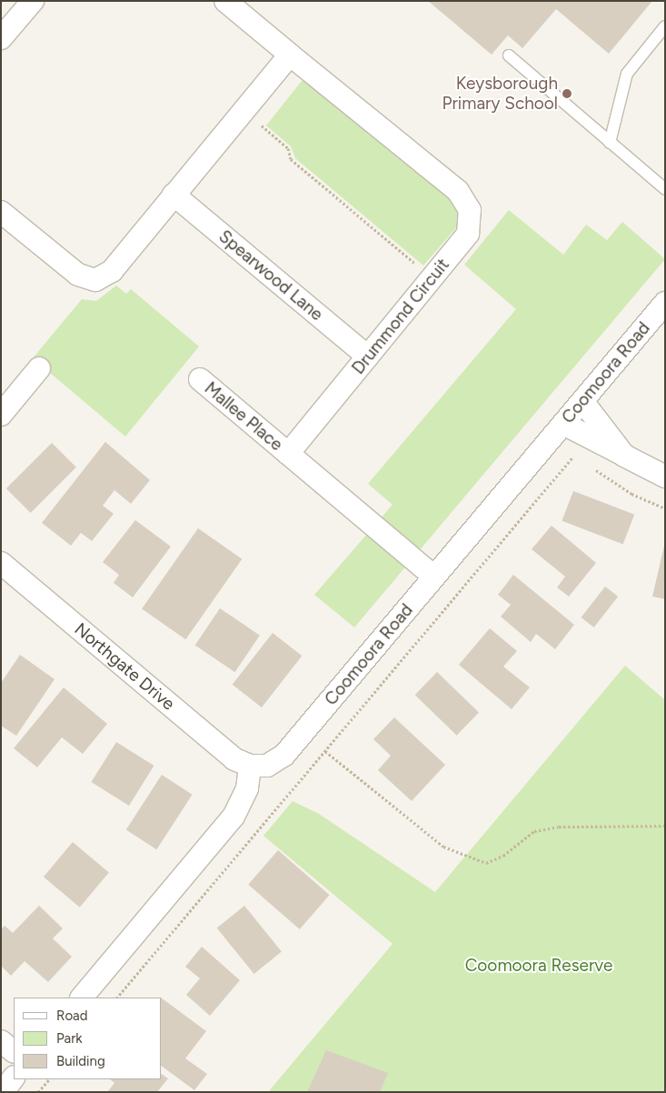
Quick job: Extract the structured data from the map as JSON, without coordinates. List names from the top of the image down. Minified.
{"streets":{"street":["Spearwood Lane","Drummond Circuit","Coomoora Road","Mallee Place","Northgate Drive"]},"crossings":[["Spearwood Lane","Drummond Circuit"],["Drummond Circuit","Mallee Place"],["Coomoora Road","Northgate Drive"]],"parks":["Coomoora Reserve"],"places":["Keysborough Primary School"],"legend":["Road","Park","Building"]}
